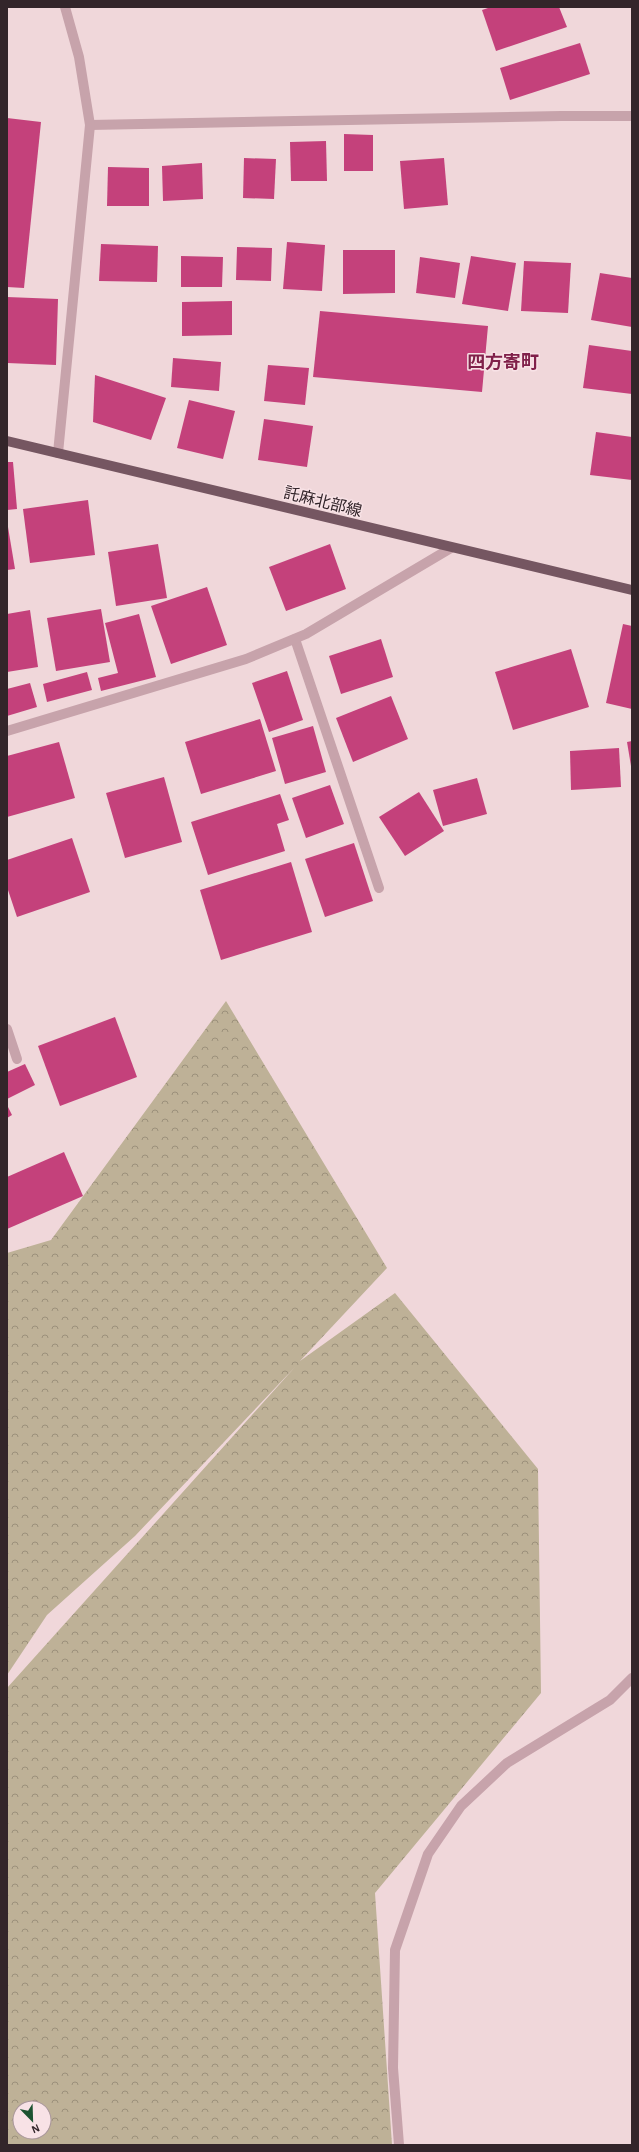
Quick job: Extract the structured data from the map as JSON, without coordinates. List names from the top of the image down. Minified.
{"streets":{"main road":["託麻北部線"]},"districts":["四方寄町"],"north":"bottom right"}
